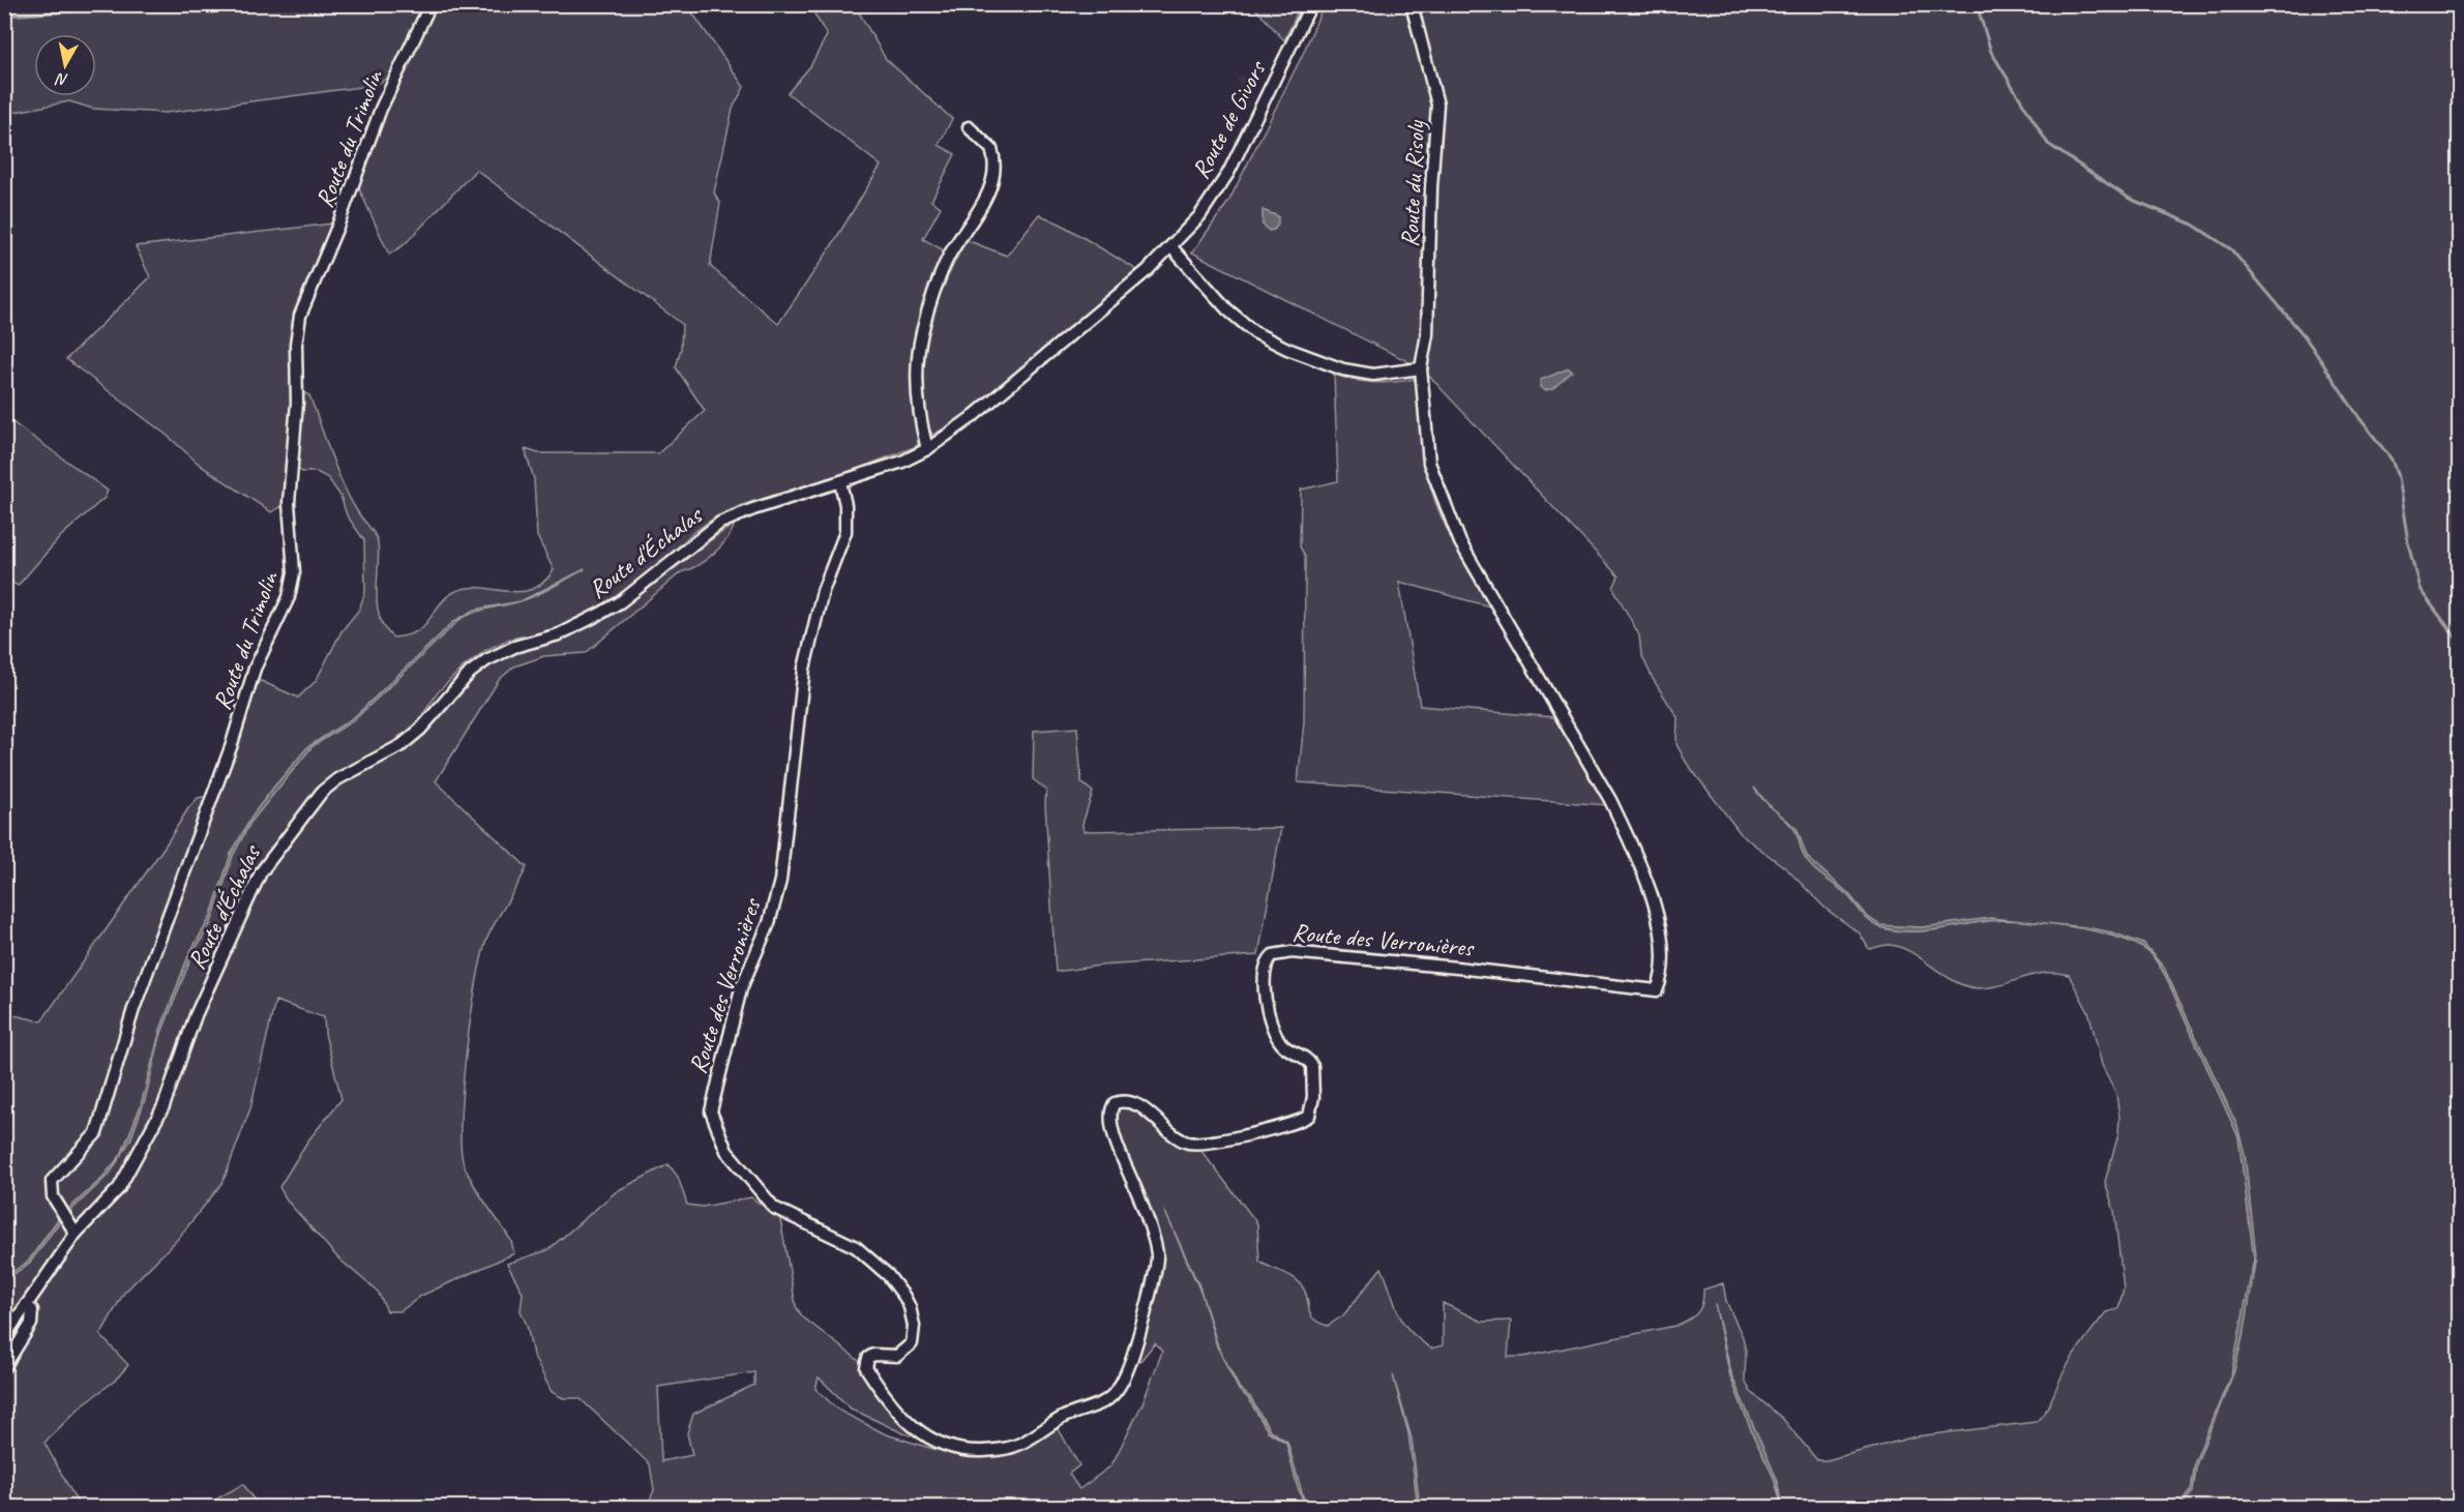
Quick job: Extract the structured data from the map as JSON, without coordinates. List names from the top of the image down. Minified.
{"streets":{"street":["Route de Givors","Route du Trimolin","Route du Risoly","Route d'Échalas","Route des Verronières"]},"crossings":[["Route de Givors","Route d'Échalas"],["Route du Trimolin","Route d'Échalas"],["Route du Risoly","Route des Verronières"],["Route d'Échalas","Route des Verronières"]],"north":"bottom"}
